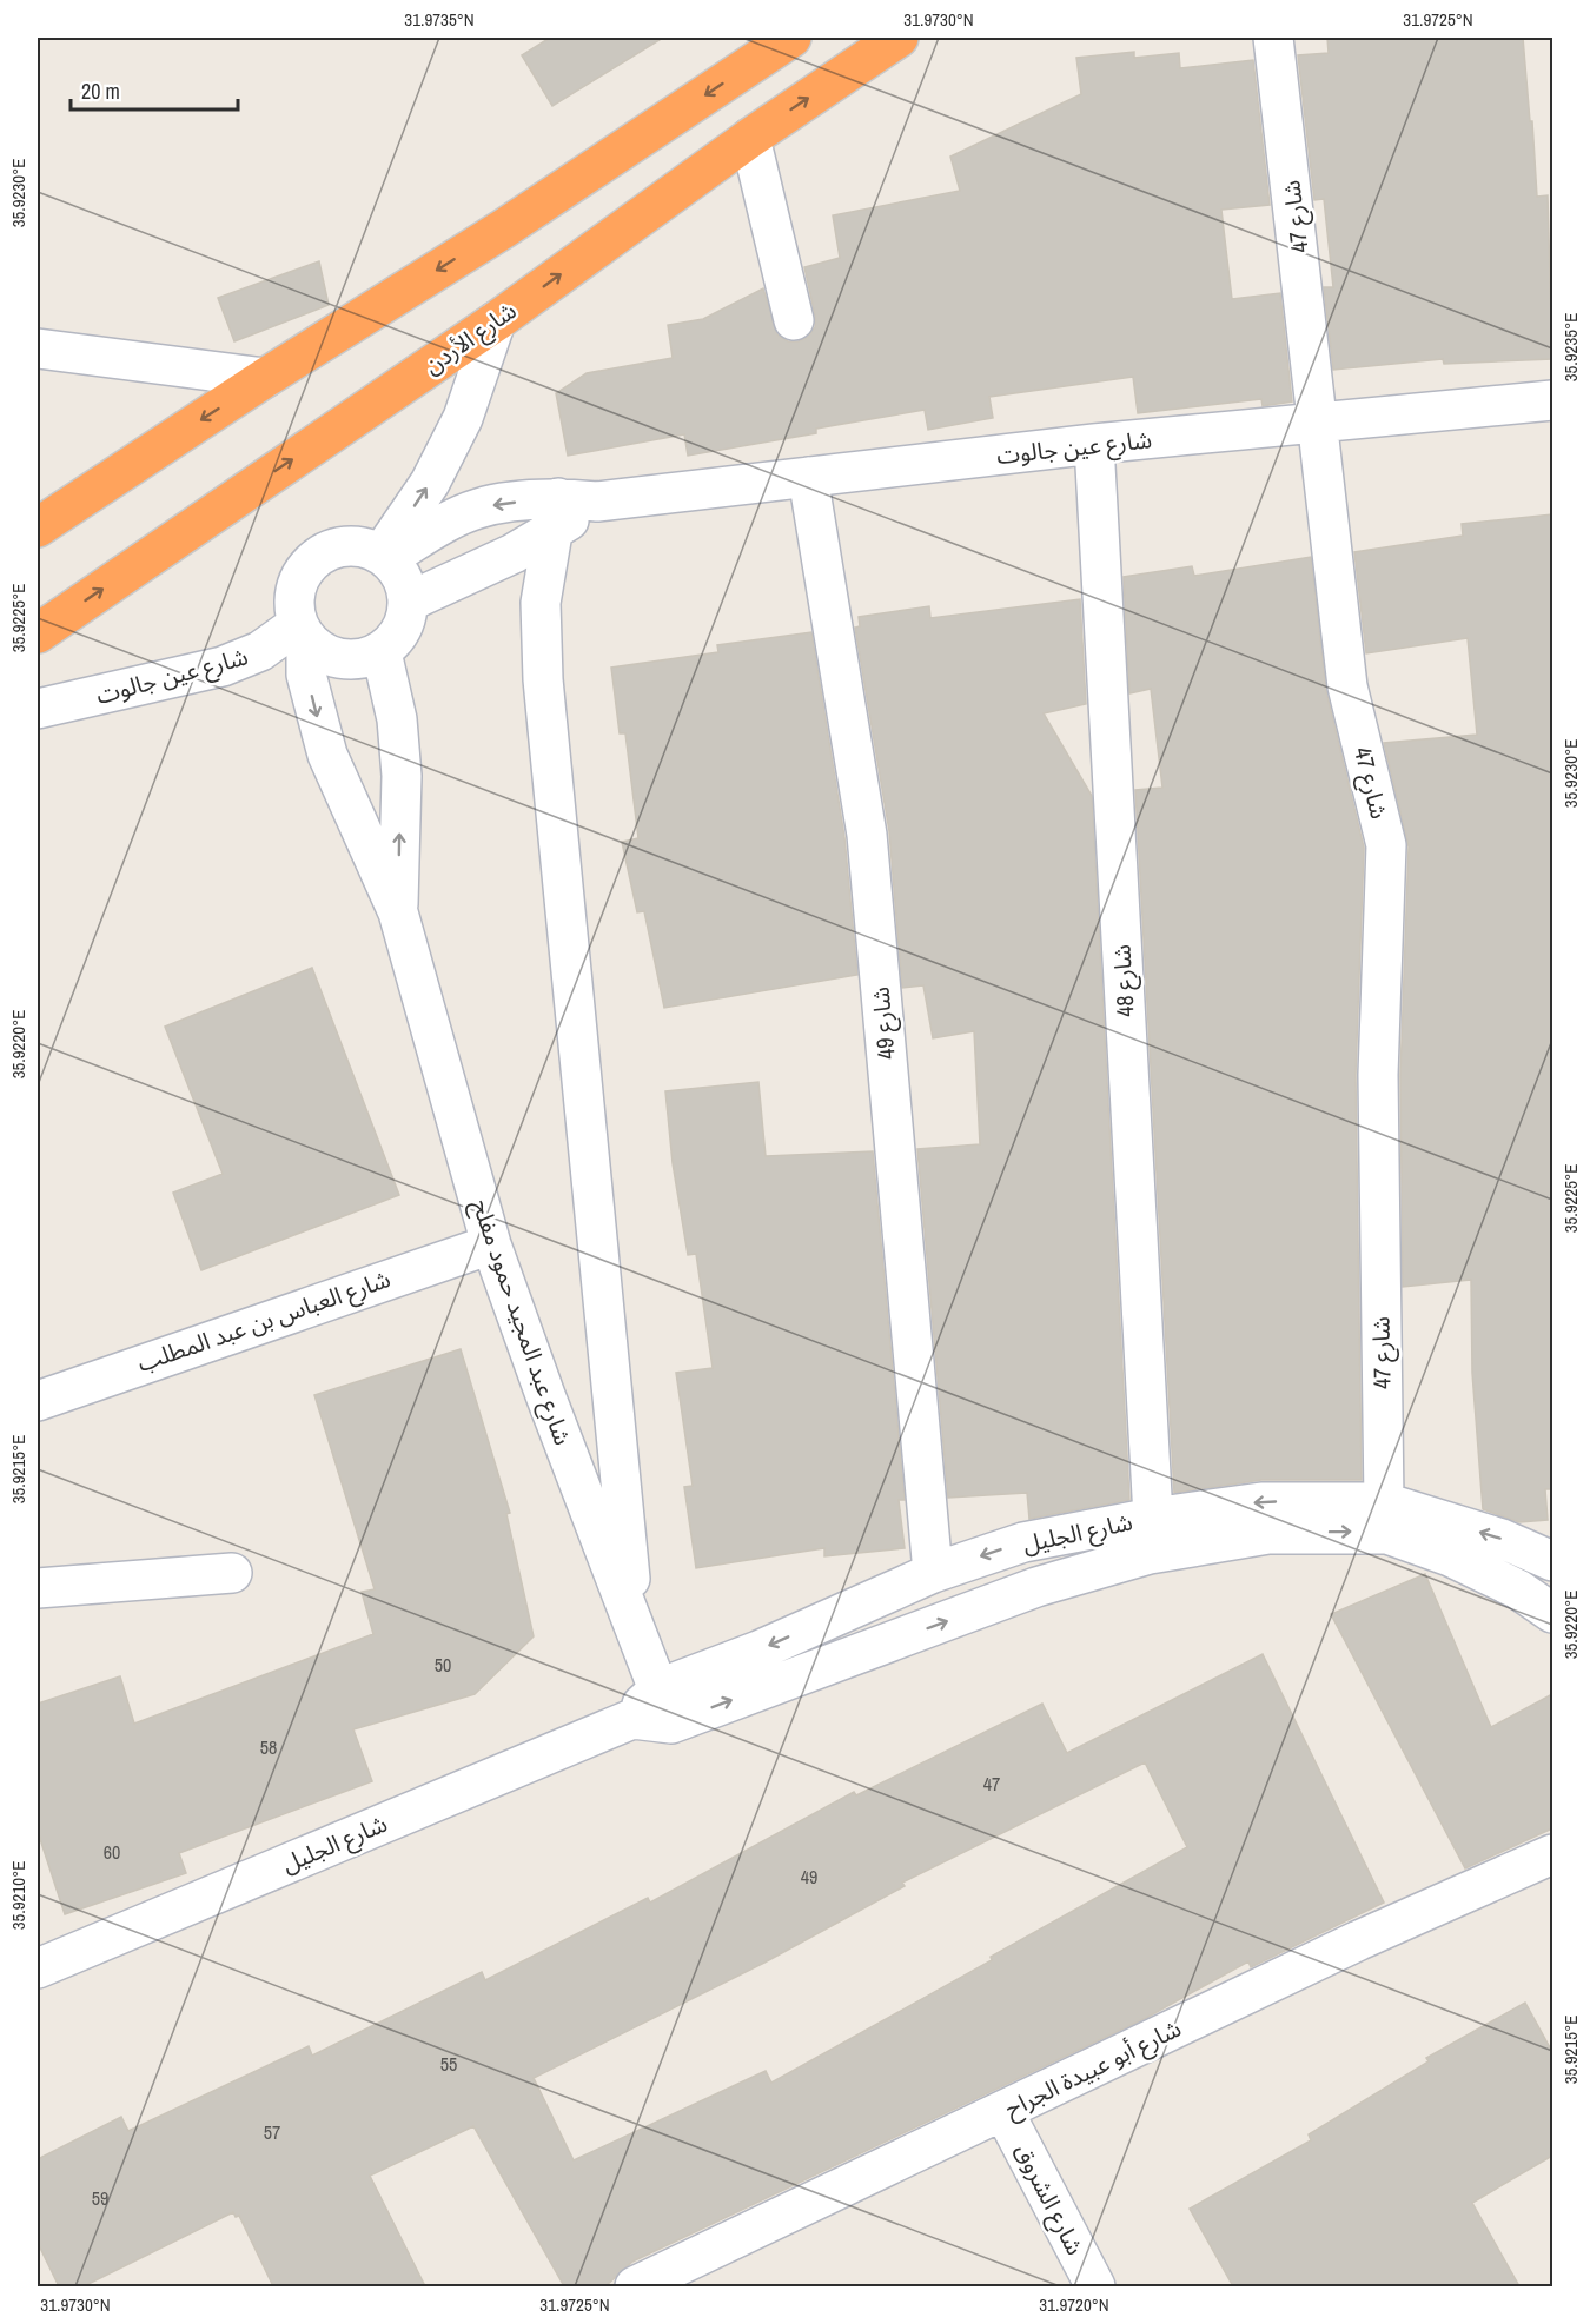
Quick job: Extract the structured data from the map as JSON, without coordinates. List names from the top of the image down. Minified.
{"streets":{"highway":["شارع الأردن"],"street":["شارع 47","شارع عين جالوت","شارع 48","شارع 49","شارع العباس بن عبد المطلب","شارع عبد المجيد حمود مفلح","شارع الجليل","شارع أبو عبيدة الجراح","شارع الشروق"]},"crossings":[["شارع 47","شارع عين جالوت"],["شارع 47","شارع الجليل"],["شارع عين جالوت","شارع 48"],["شارع عين جالوت","شارع 49"],["شارع عين جالوت","شارع عبد المجيد حمود مفلح"],["شارع 48","شارع الجليل"],["شارع 49","شارع الجليل"],["شارع العباس بن عبد المطلب","شارع عبد المجيد حمود مفلح"],["شارع عبد المجيد حمود مفلح","شارع الجليل"],["شارع أبو عبيدة الجراح","شارع الشروق"]],"house_numbers":["50","58","47","60","49","55","57","59"],"scale_bar":"20 m","coordinates":["31.9735°N","31.9730°N","31.9725°N","35.9230°E","35.9235°E","35.9225°E","35.9220°E","35.9215°E","35.9210°E","31.9720°N"]}
